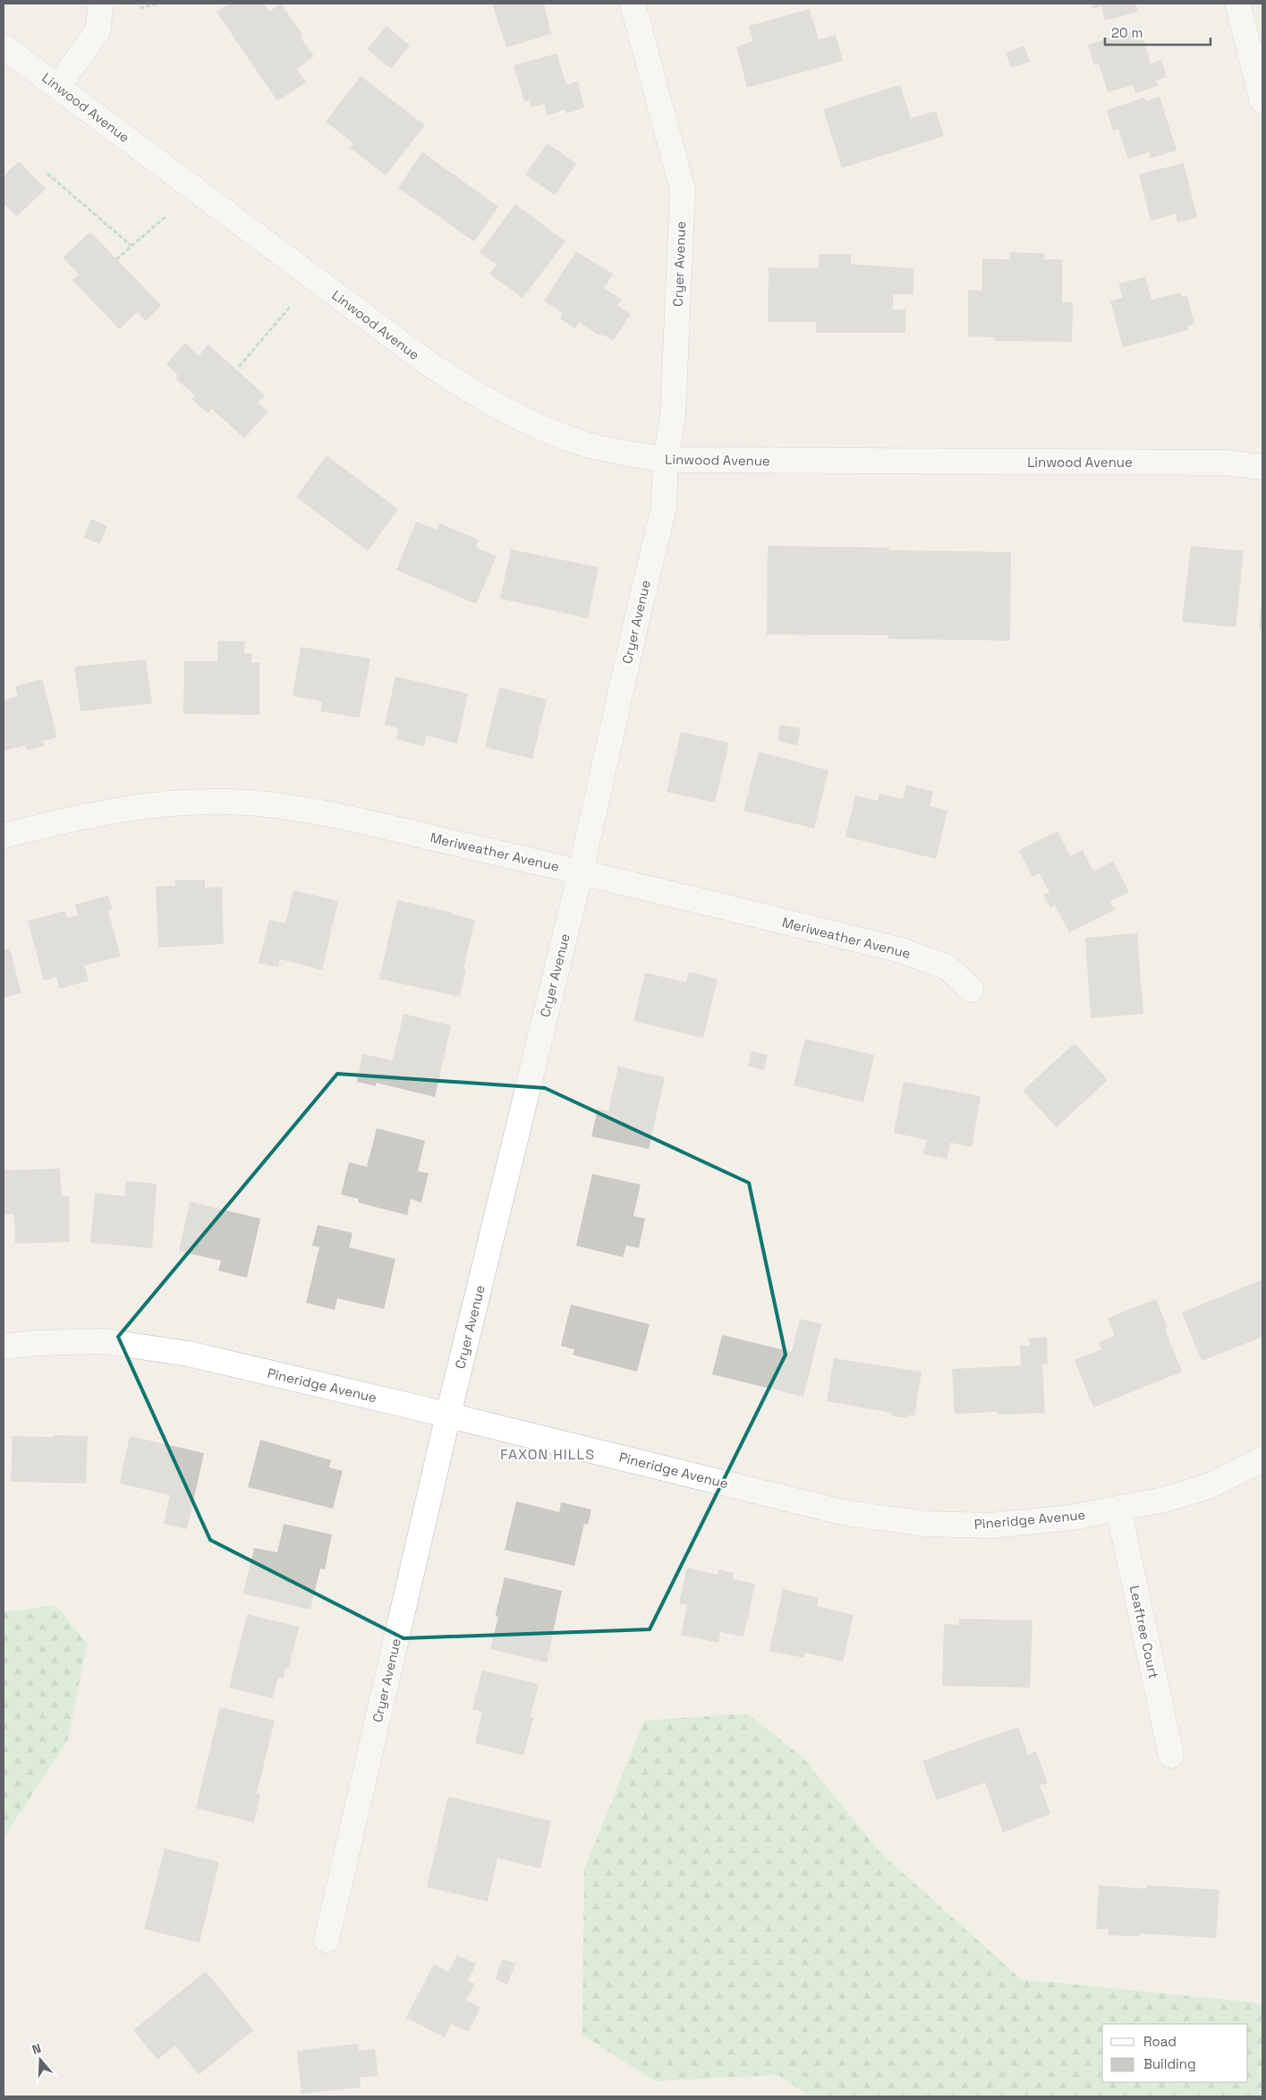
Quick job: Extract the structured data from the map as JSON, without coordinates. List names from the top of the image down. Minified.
{"streets":{"street":["Linwood Avenue","Cryer Avenue","Meriweather Avenue","Pineridge Avenue","Leaftree Court"]},"crossings":[["Linwood Avenue","Cryer Avenue"],["Cryer Avenue","Meriweather Avenue"],["Cryer Avenue","Pineridge Avenue"],["Pineridge Avenue","Leaftree Court"]],"districts":["FAXON HILLS"],"legend":["Road","Building"],"scale_bar":"20 m","north":"top"}
